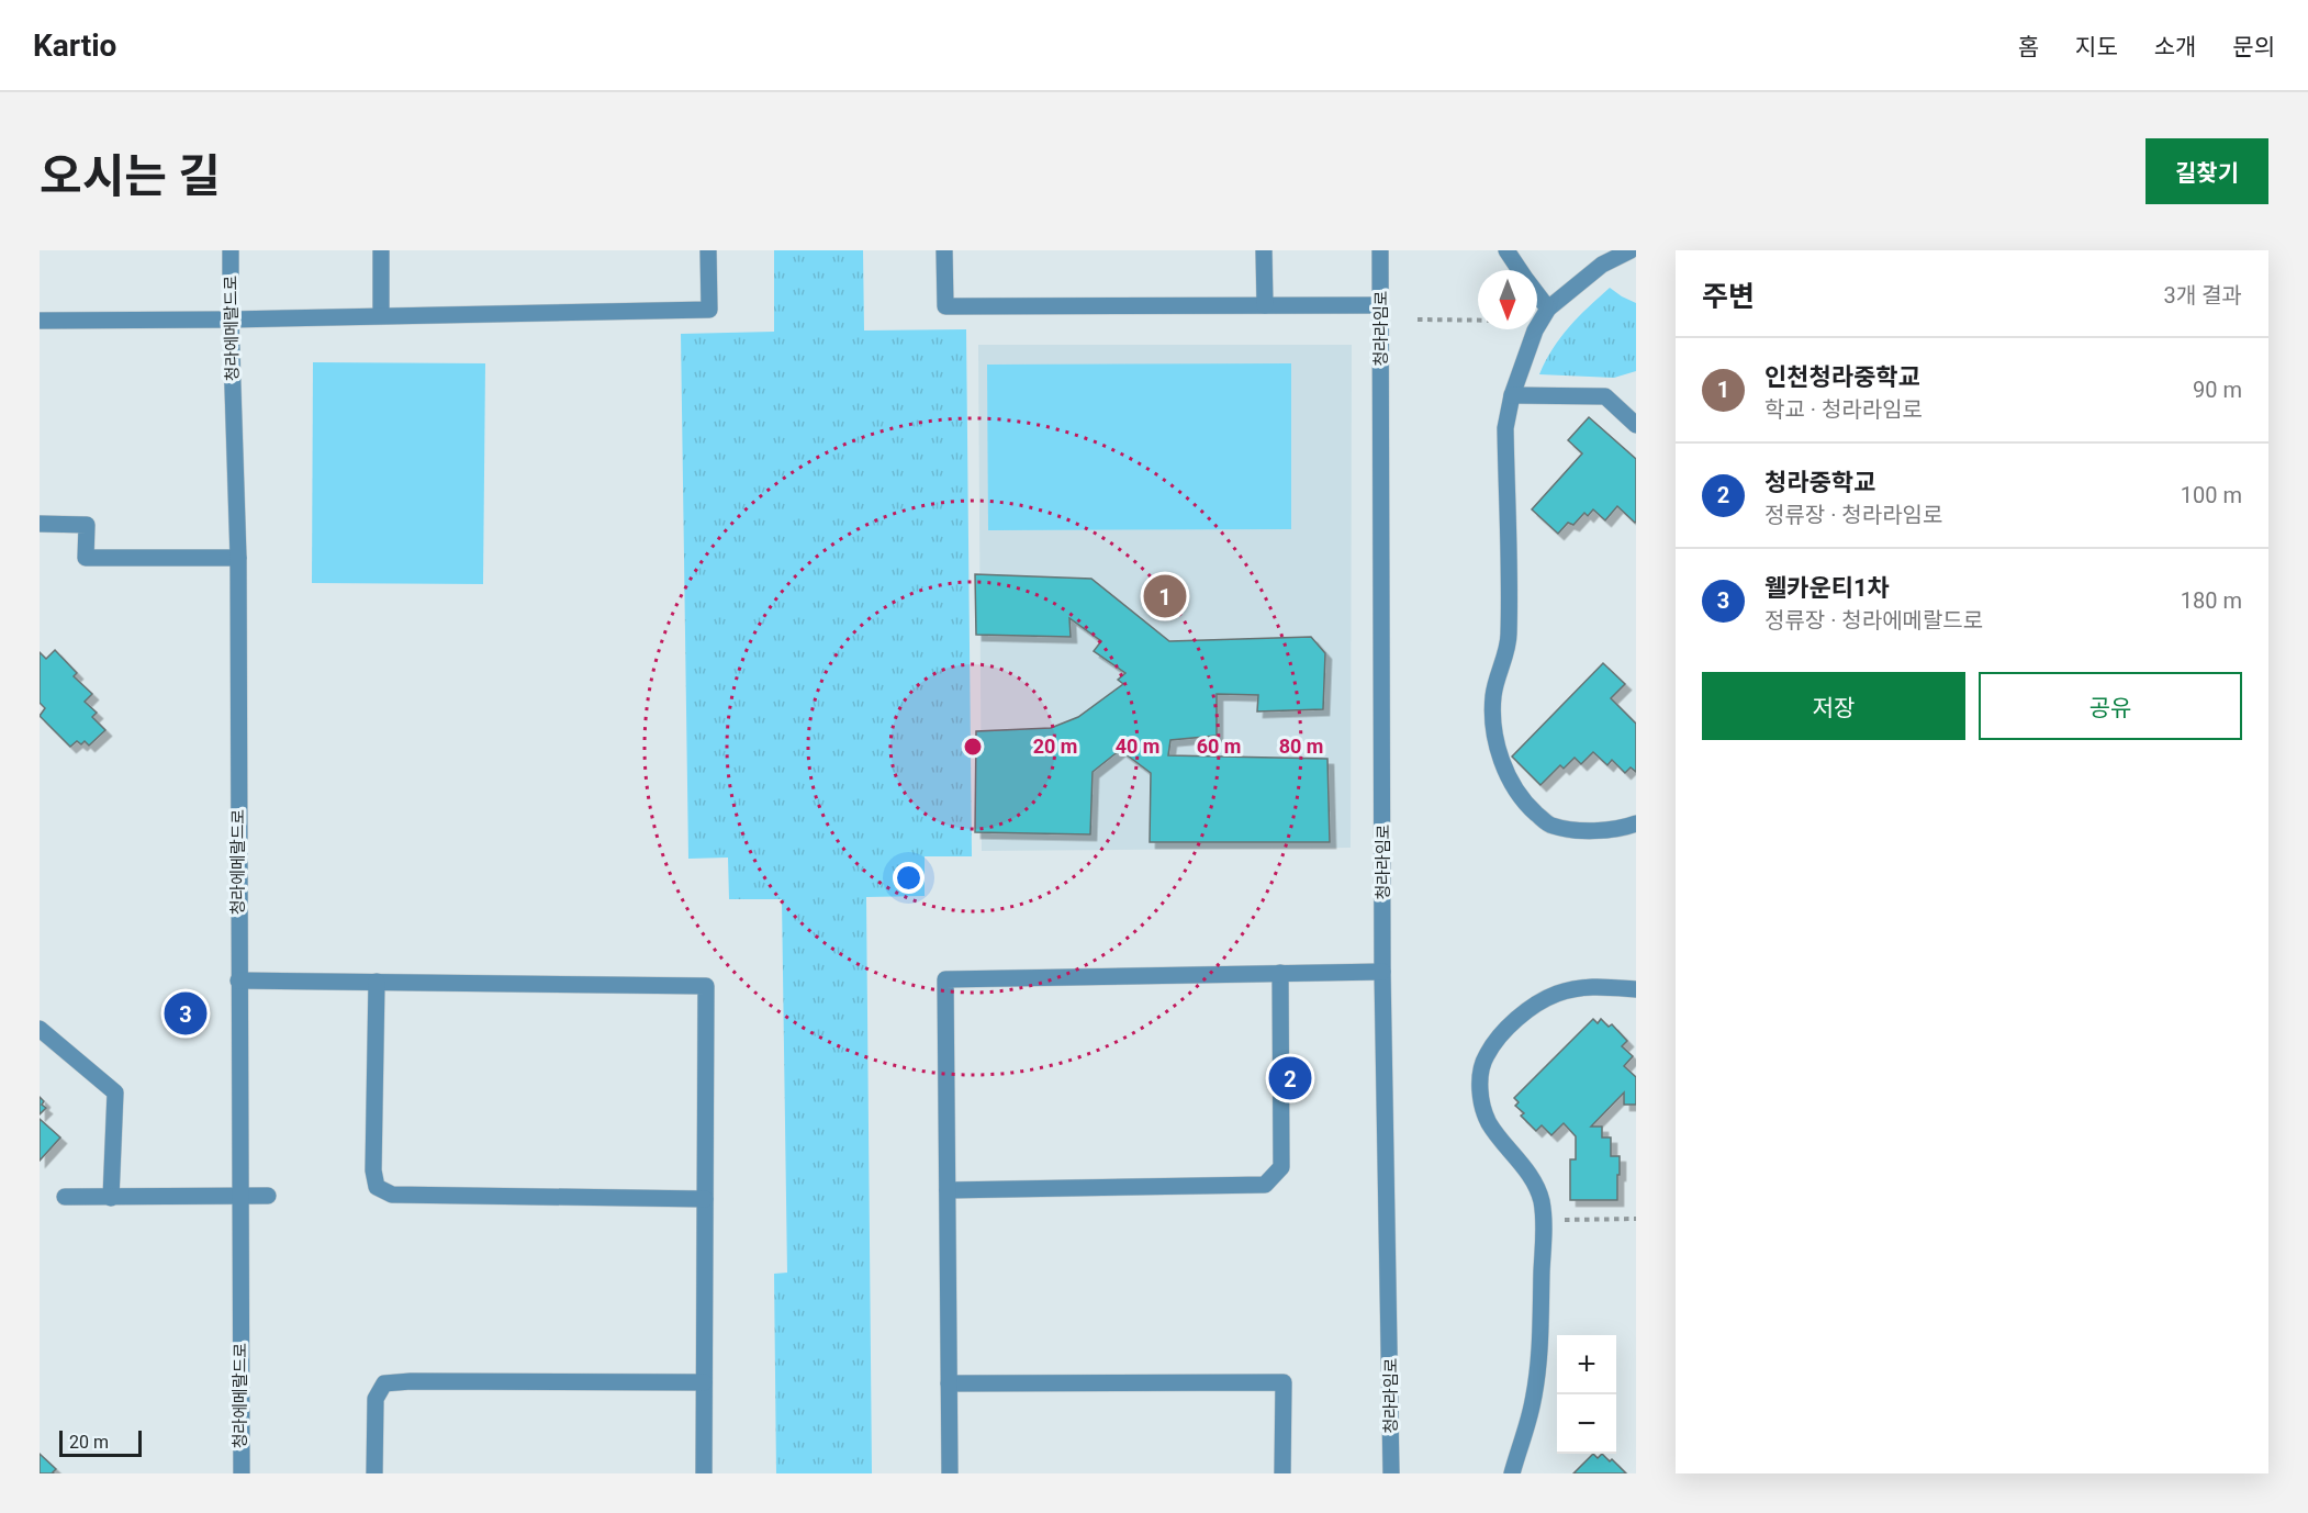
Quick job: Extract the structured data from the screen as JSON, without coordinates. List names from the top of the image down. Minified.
{"streets":{"street":["청라에메랄드로","청라라임로"]},"scale_bar":"20 m","north":"bottom","page":{"header":"Kartio","nav":["홈","지도","소개","문의"],"title":"오시는 길","buttons":["길찾기",["저장","공유"]],"heading":["주변","3개 결과"],"list":[{"mark":"1","name":"인천청라중학교","note":"학교 · 청라라임로","value":"90 m"},{"mark":"2","name":"청라중학교","note":"정류장 · 청라라임로","value":"100 m"},{"mark":"3","name":"웰카운티1차","note":"정류장 · 청라에메랄드로","value":"180 m"}],"pins":["1","3","2"],"map_buttons":["+","−"],"scale":"20 m"},"rings":["20 m","40 m","60 m","80 m"]}
